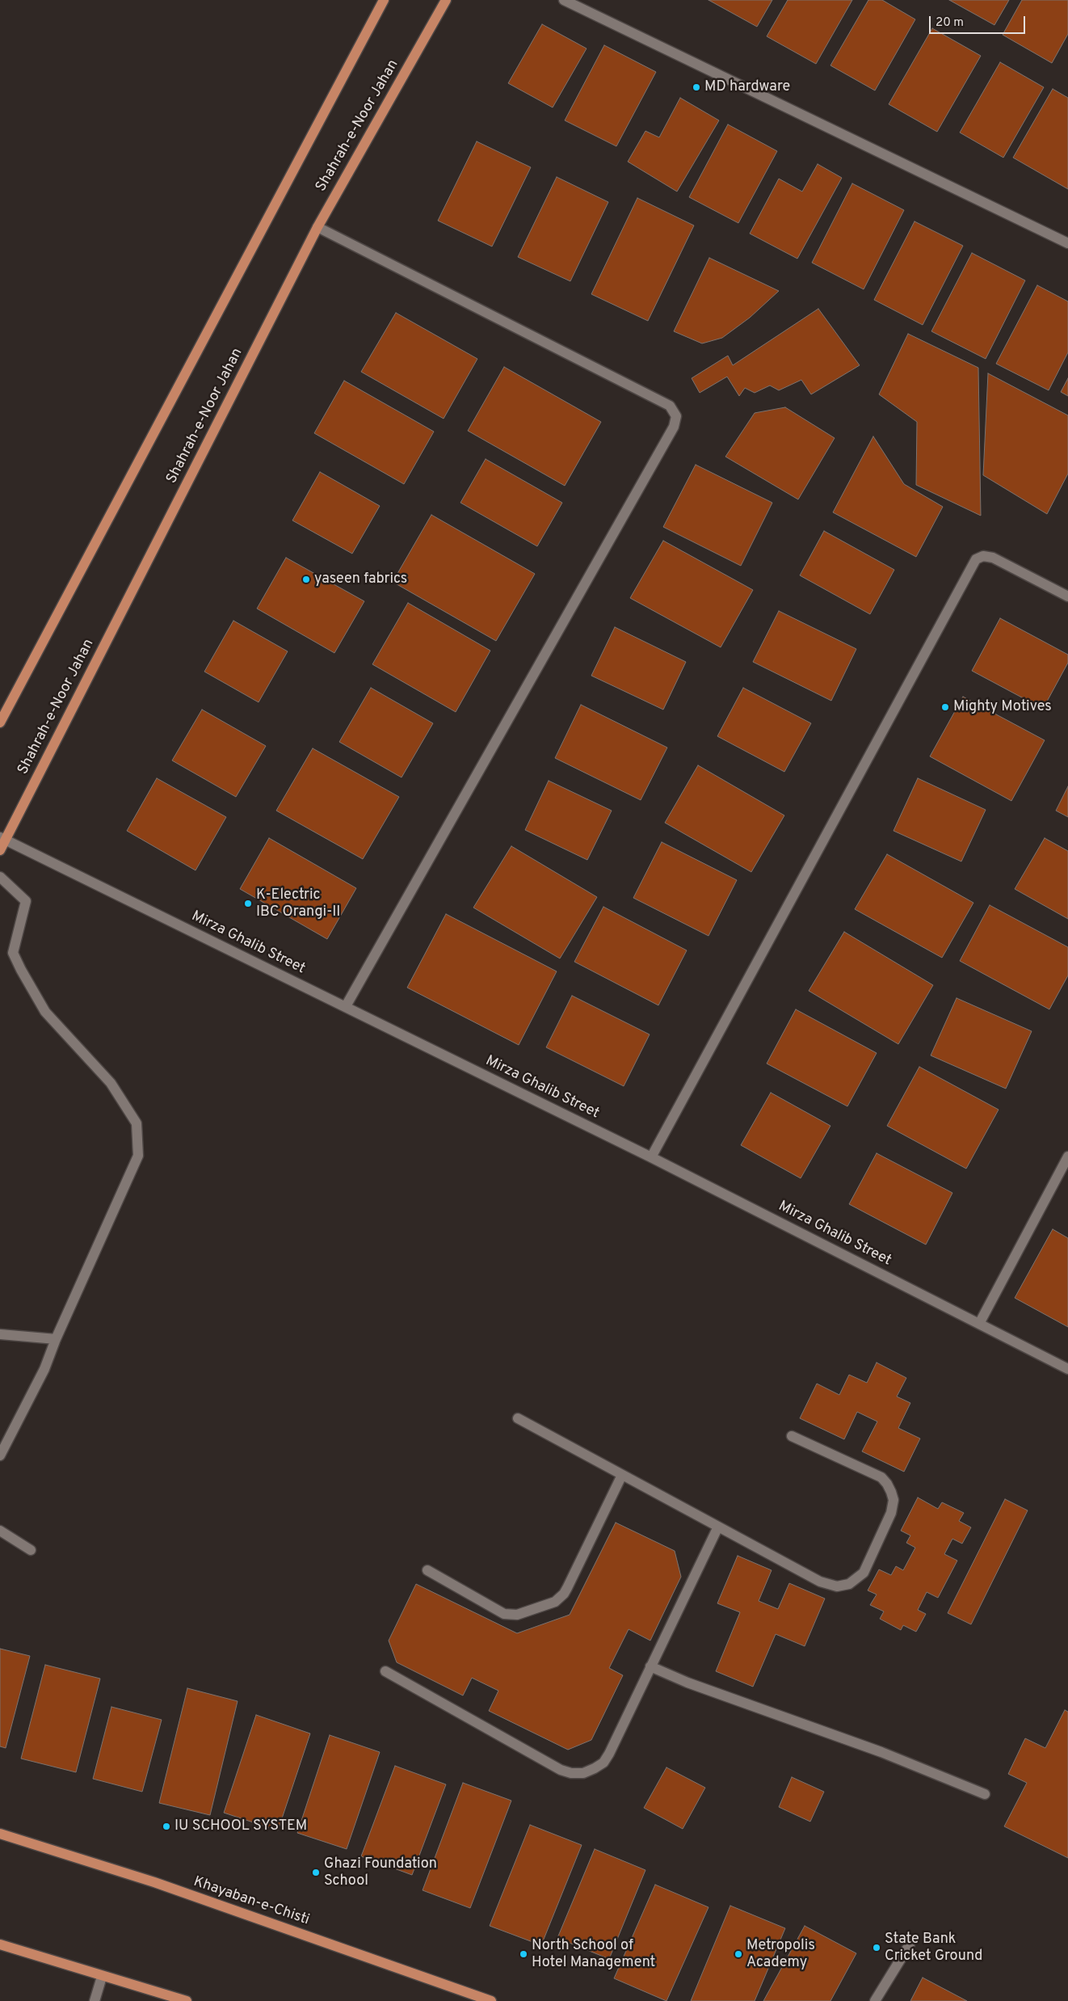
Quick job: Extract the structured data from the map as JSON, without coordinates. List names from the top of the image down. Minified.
{"streets":{"main road":["Shahrah-e-Noor Jahan","Khayaban-e-Chisti"],"street":["Mirza Ghalib Street"]},"crossings":[["Shahrah-e-Noor Jahan","Mirza Ghalib Street"]],"places":["MD hardware","yaseen fabrics","Mighty Motives","K-Electric IBC Orangi-II","IU SCHOOL SYSTEM","Ghazi Foundation School","State Bank Cricket Ground","North School of Hotel Management","Metropolis Academy"],"scale_bar":"20 m"}
